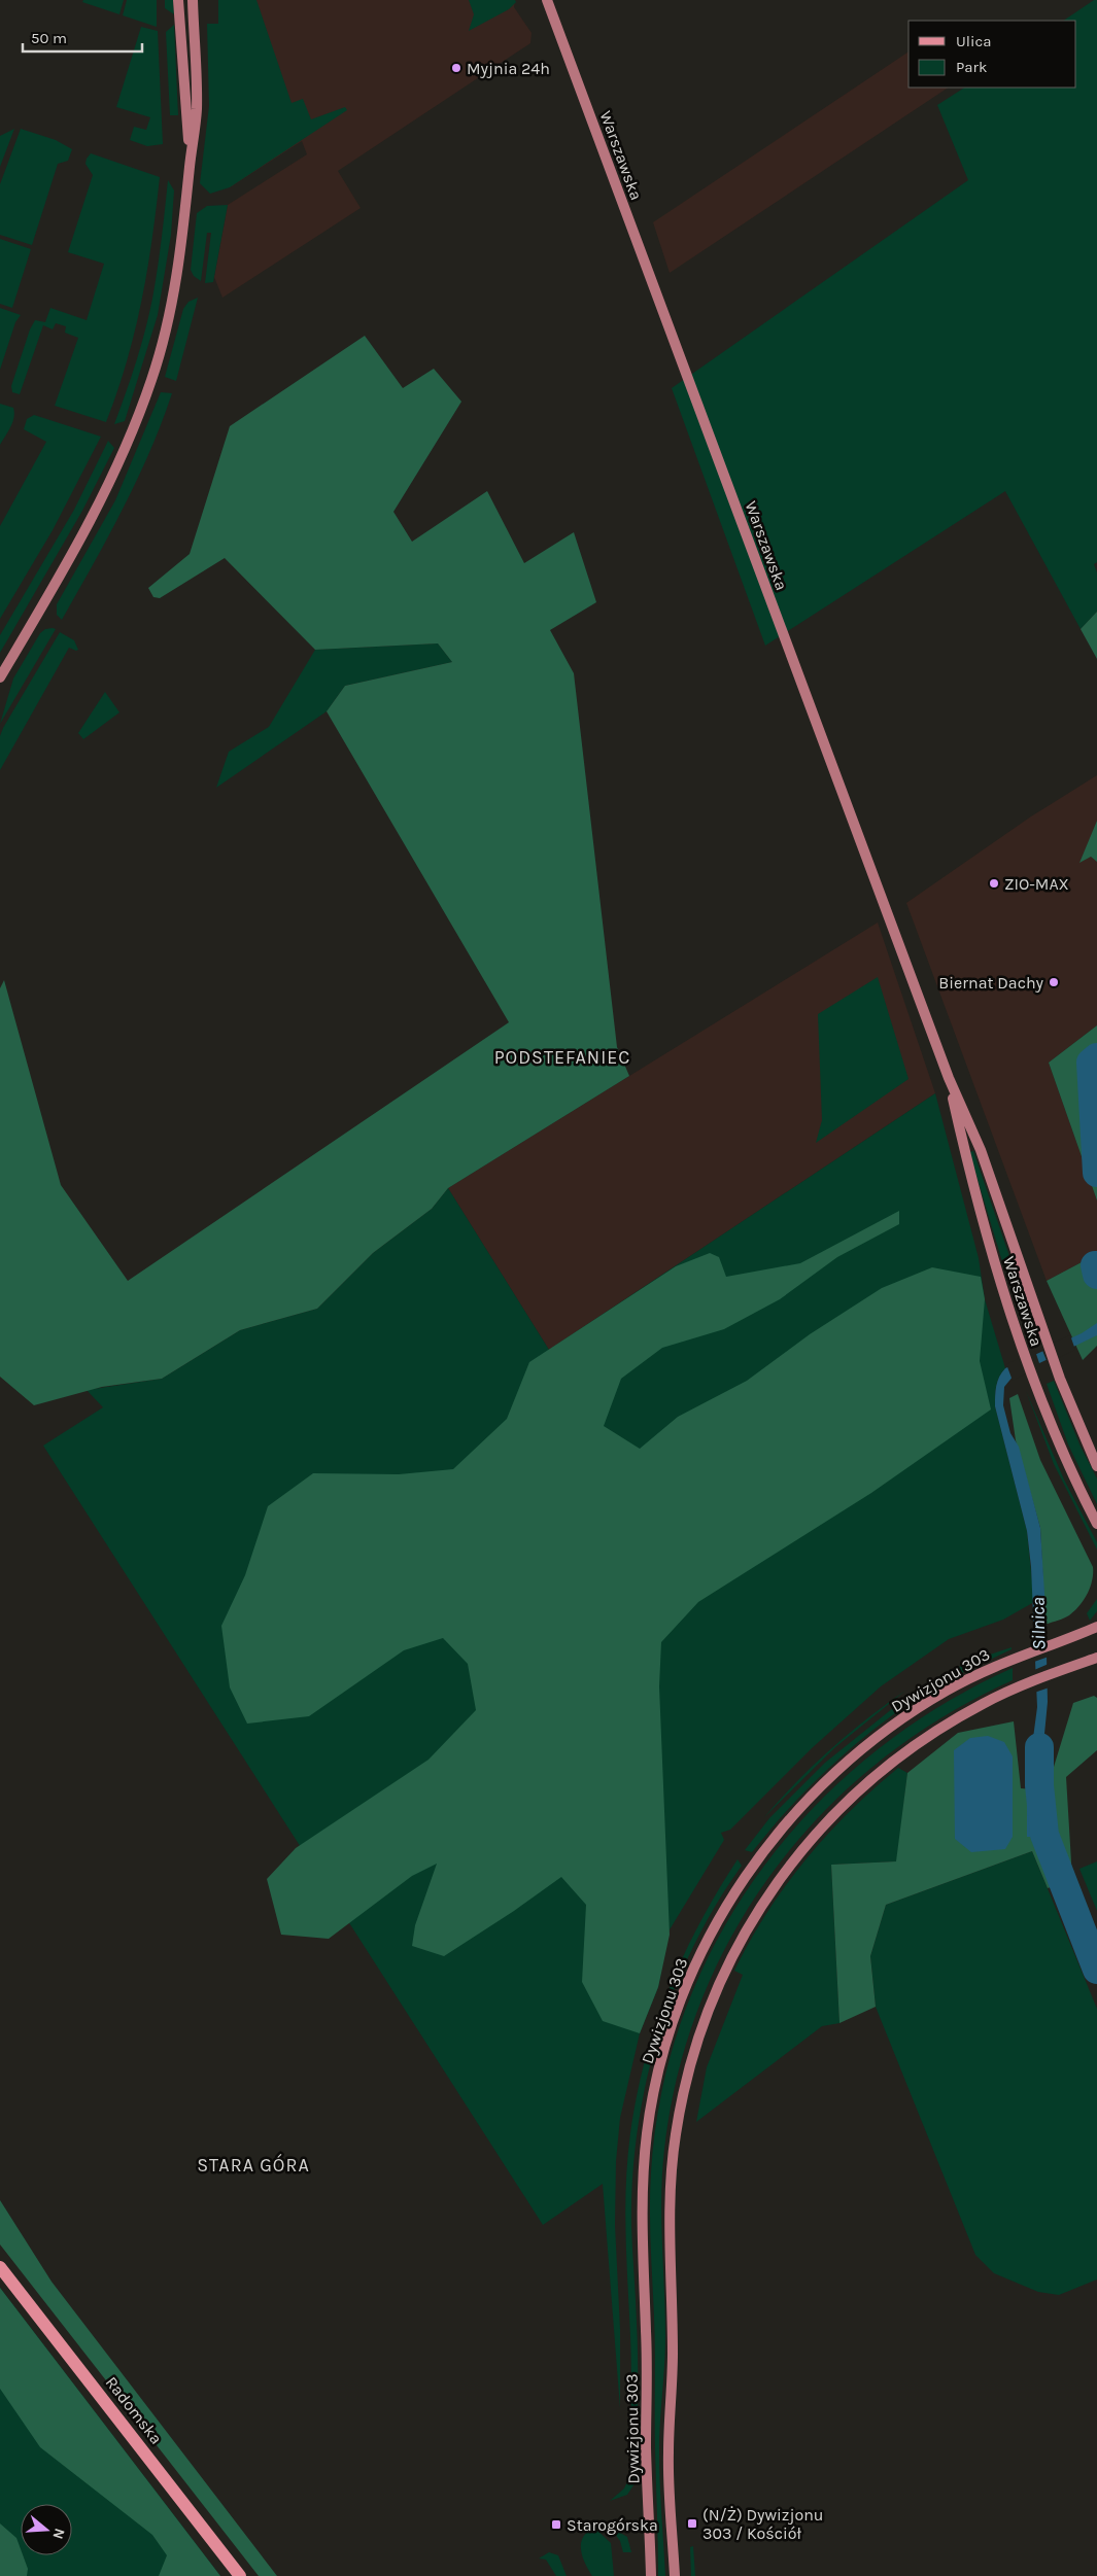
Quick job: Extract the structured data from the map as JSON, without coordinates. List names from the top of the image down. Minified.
{"streets":{"main road":["Warszawska","Dywizjonu 303","Radomska"]},"districts":["PODSTEFANIEC","STARA GÓRA"],"water":["Silnica"],"places":{"other":["Myjnia 24h","ZIO-MAX","Biernat Dachy"],"transit":["(N/Ż) Dywizjonu 303 / Kościół","Starogórska"]},"legend":["Ulica","Park"],"scale_bar":"50 m","north":"right"}
